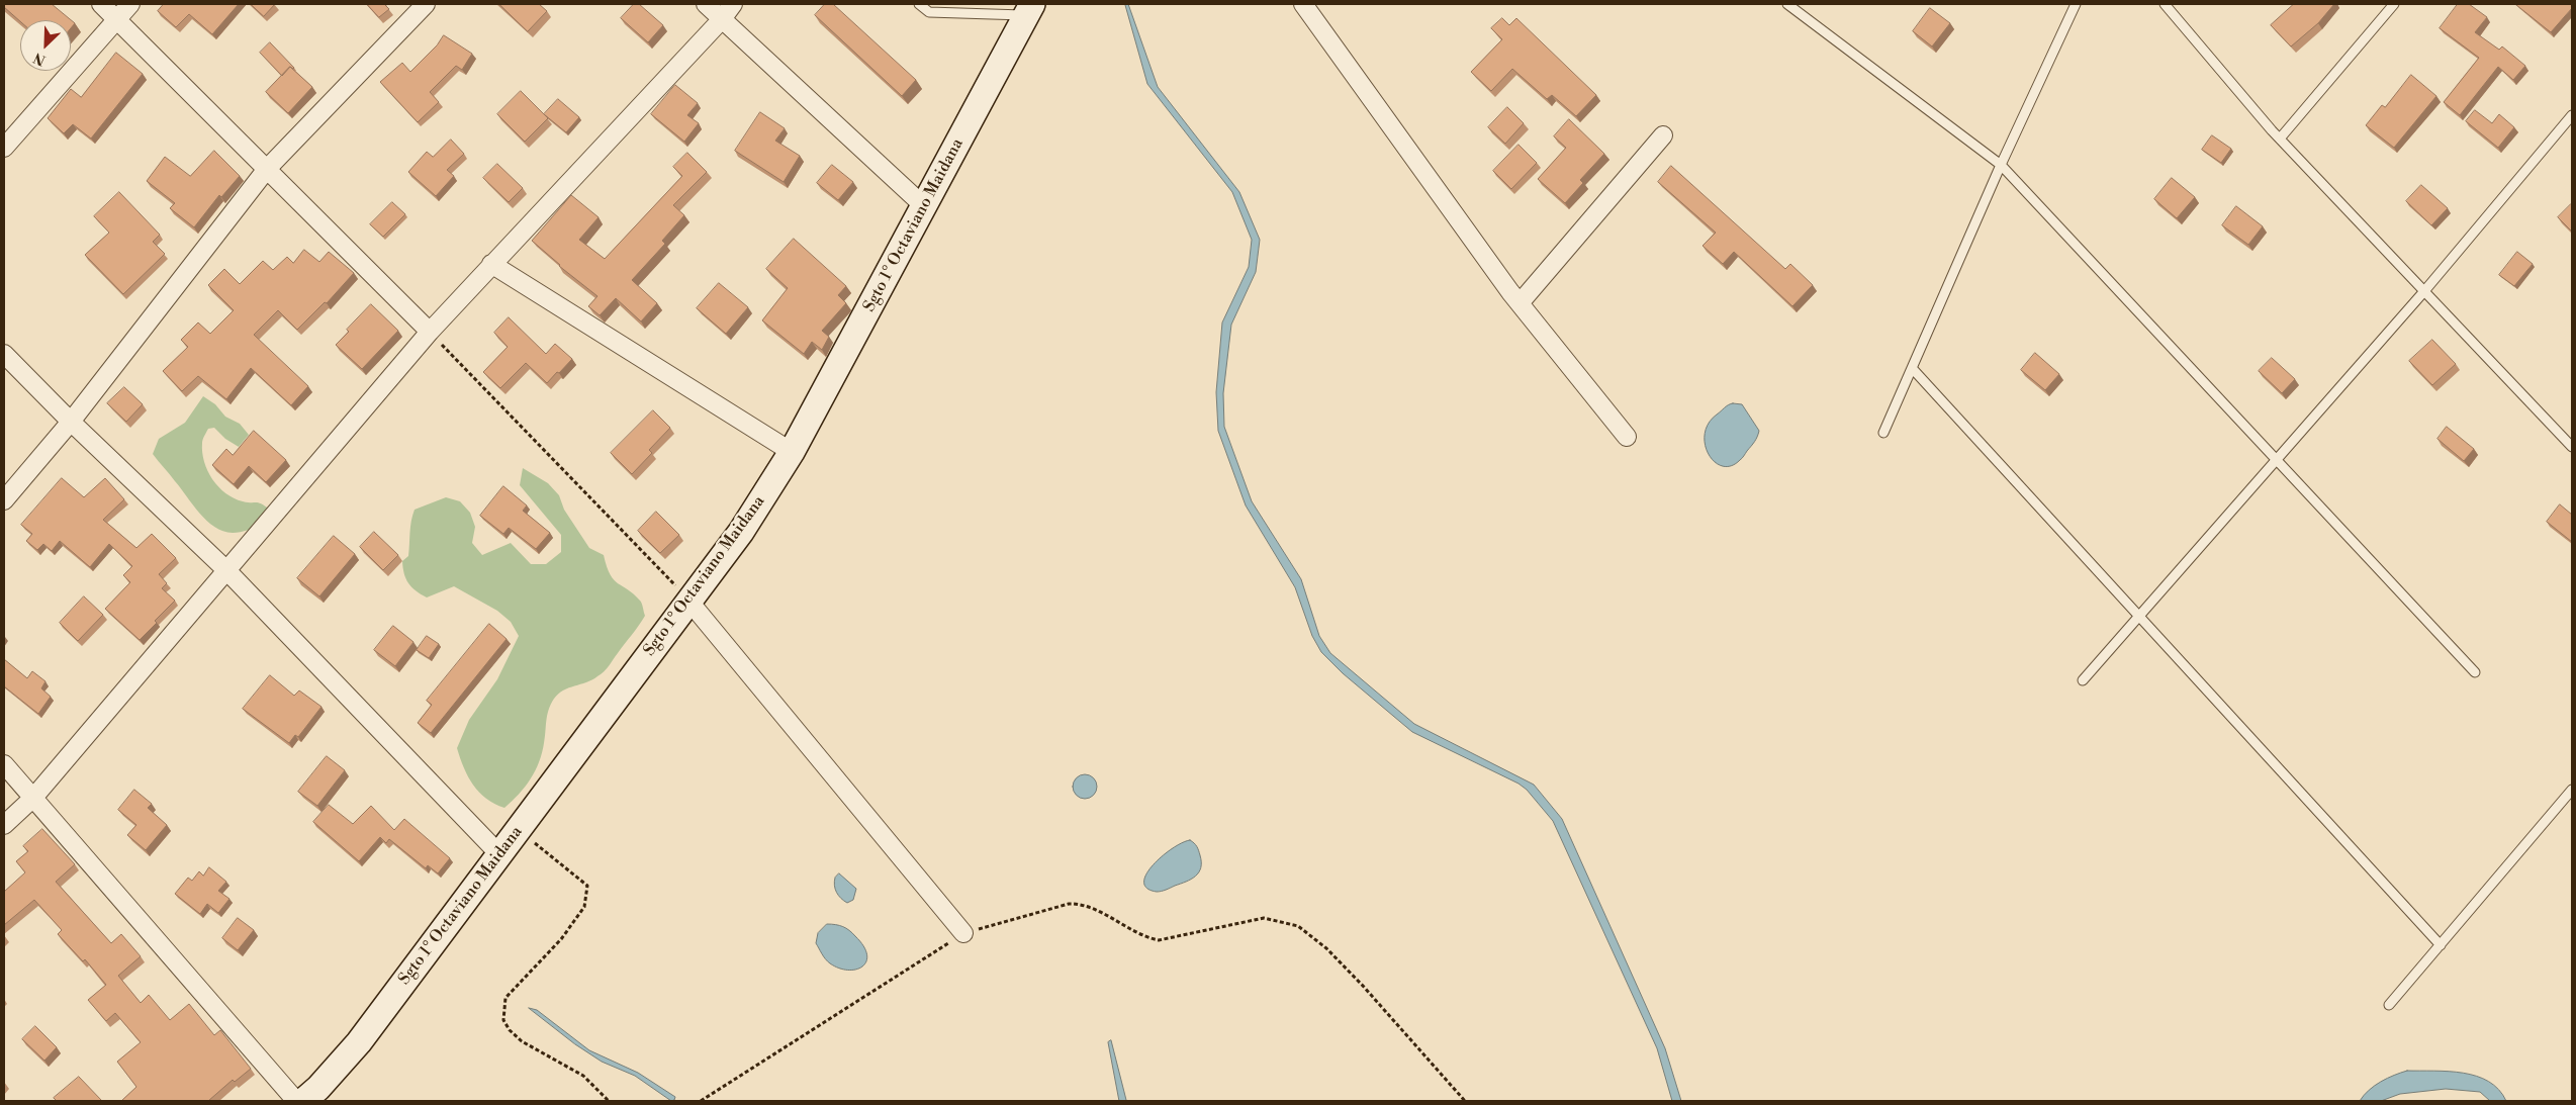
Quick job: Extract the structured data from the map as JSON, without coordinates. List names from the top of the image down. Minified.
{"streets":{"main road":["Sgto 1° Octaviano Maidana"]},"north":"bottom left"}
